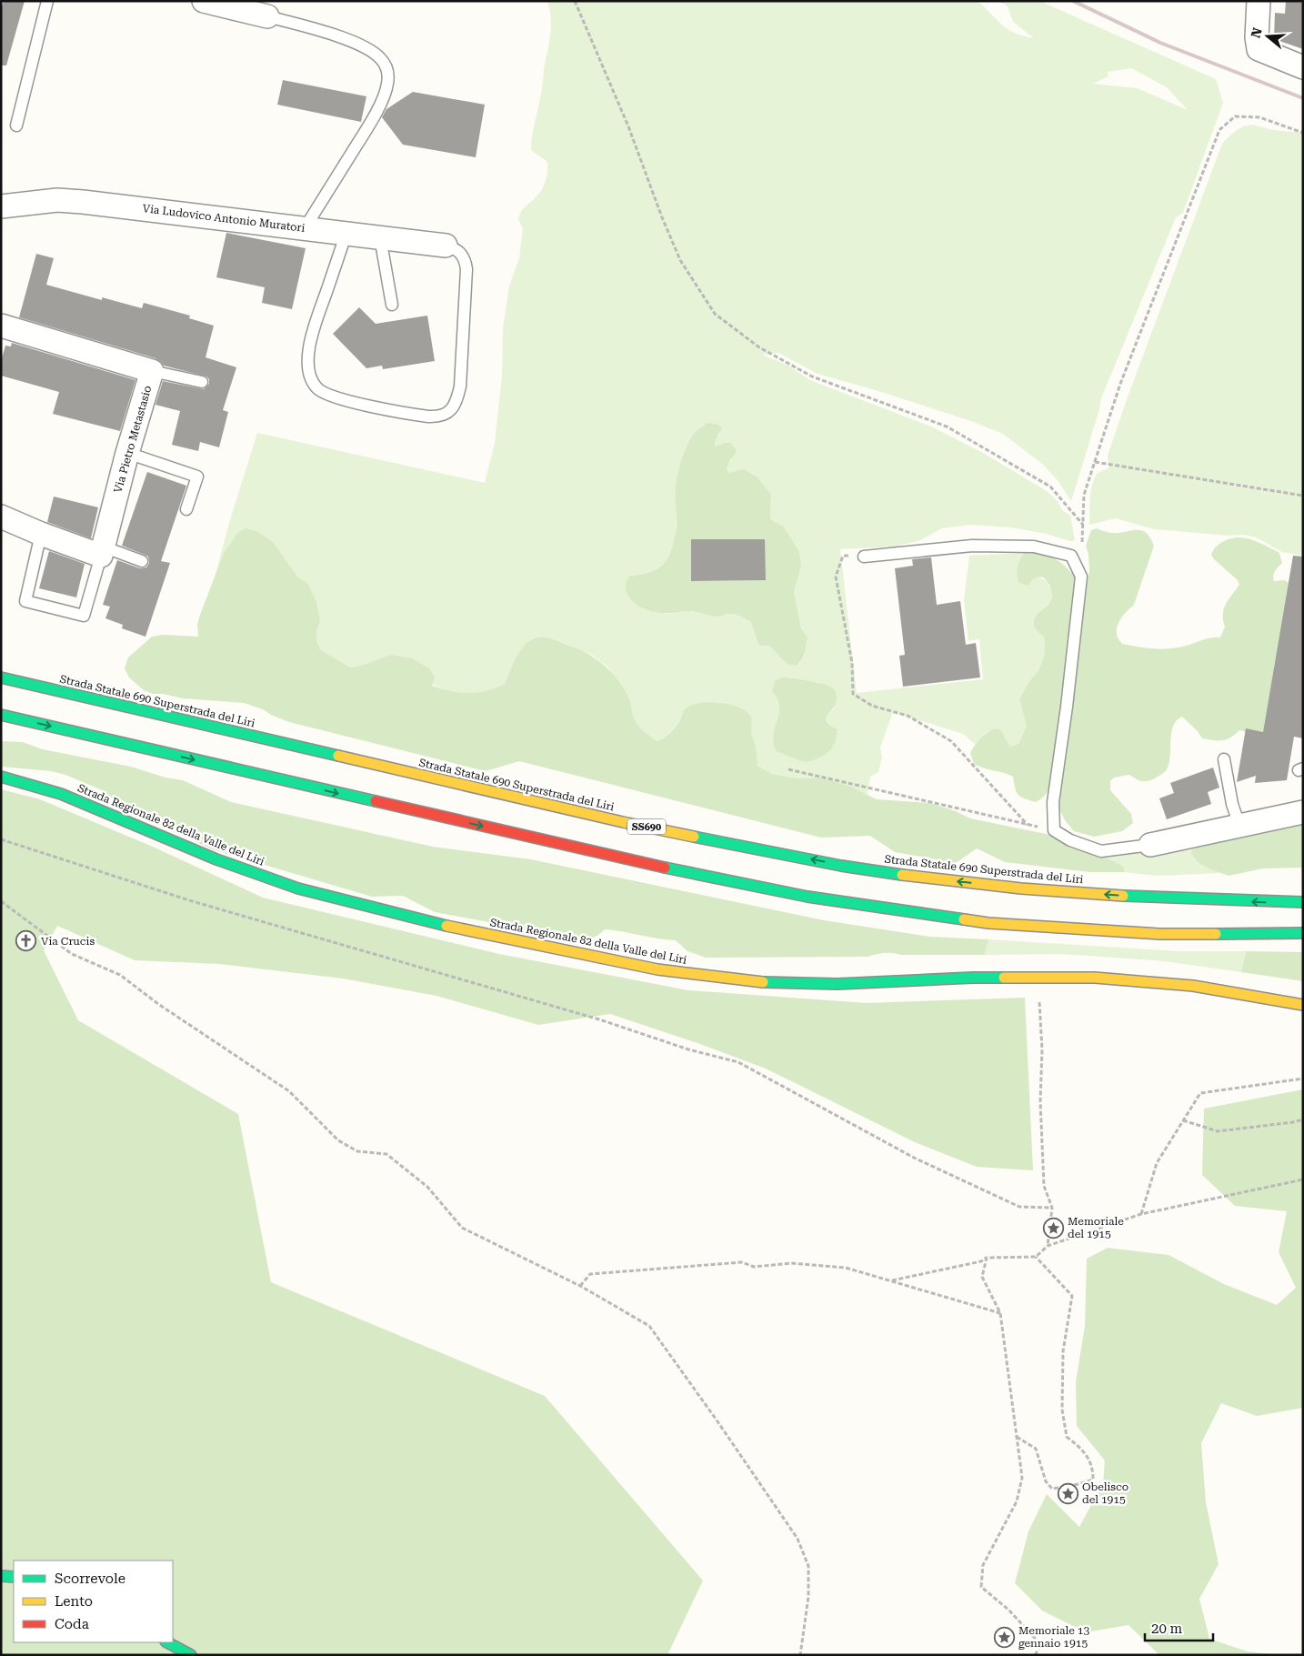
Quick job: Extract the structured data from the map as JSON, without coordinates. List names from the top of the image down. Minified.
{"streets":{"main road":["Strada Statale 690 Superstrada del Liri","Strada Regionale 82 della Valle del Liri","SS690"],"street":["Via Ludovico Antonio Muratori","Via Pietro Metastasio"]},"places":{"church":["Via Crucis"],"place":["Memoriale del 1915","Obelisco del 1915","Memoriale 13 gennaio 1915"]},"legend":["Scorrevole","Lento","Coda"],"scale_bar":"20 m","north":"left"}
